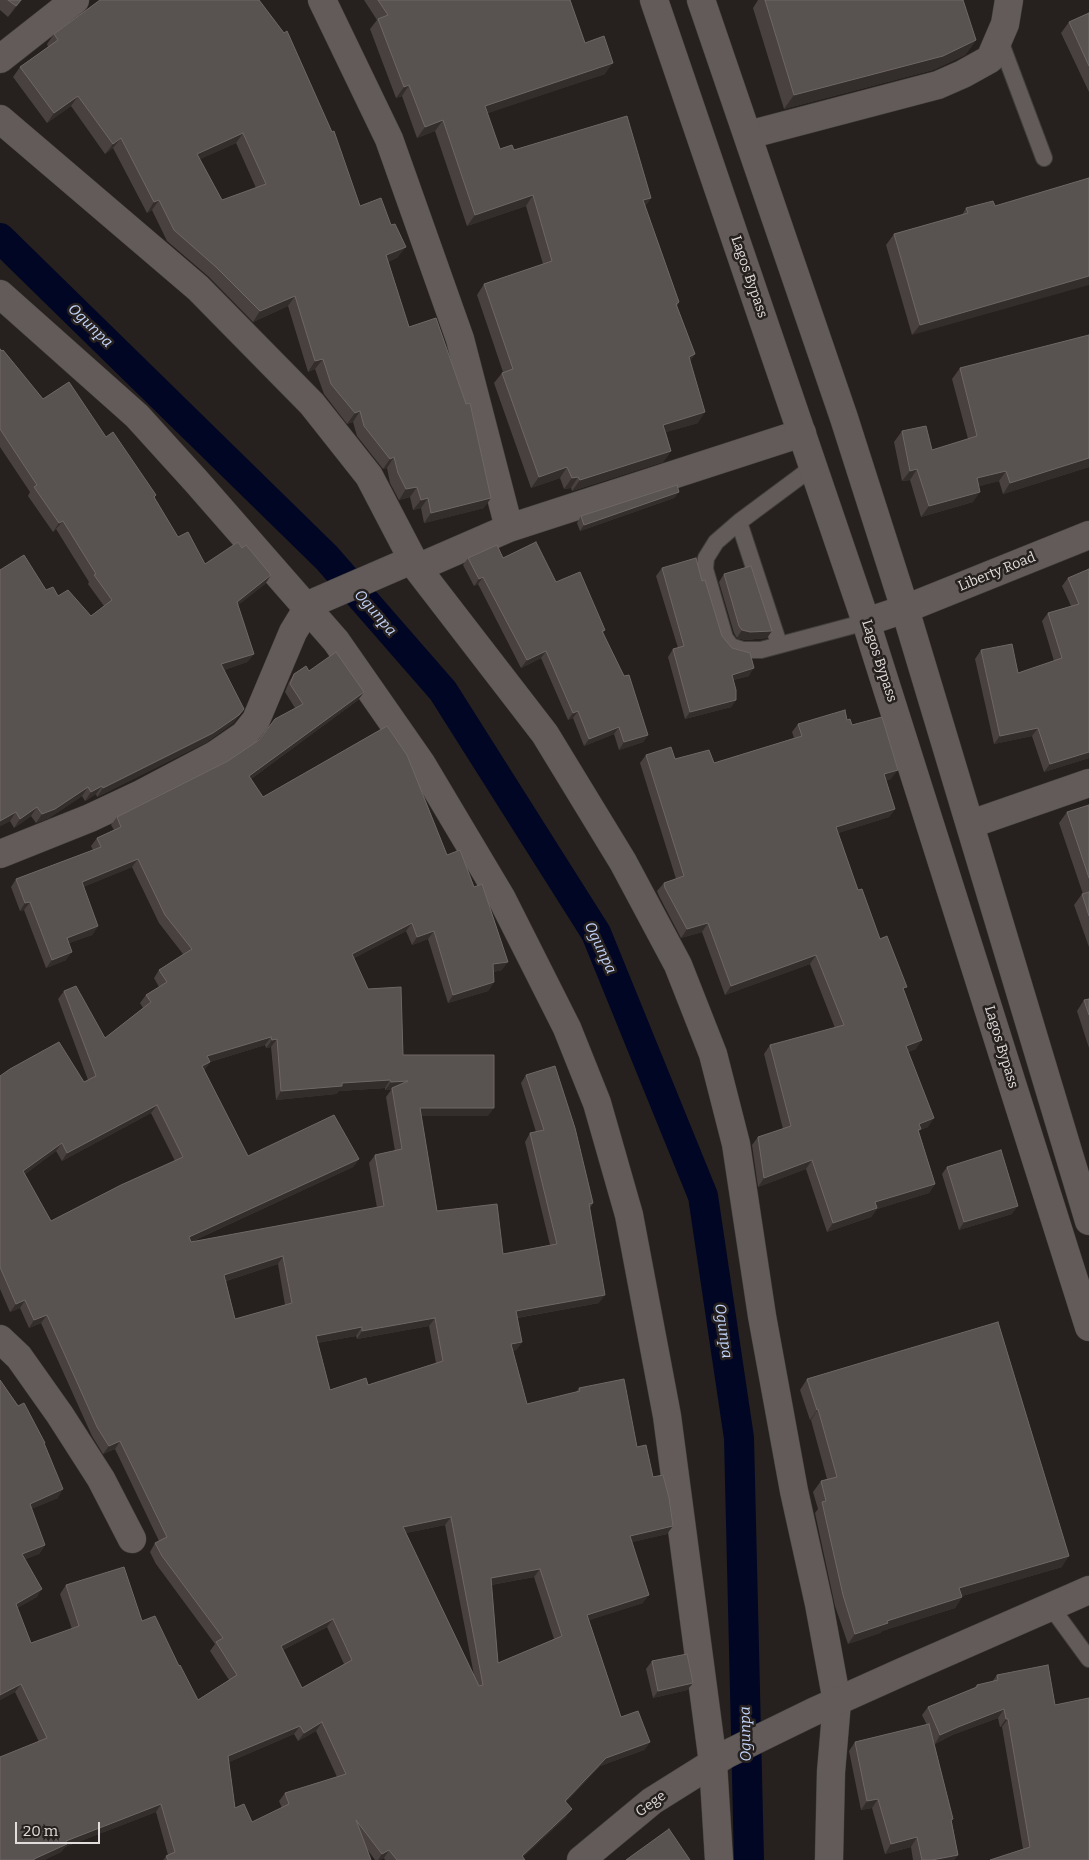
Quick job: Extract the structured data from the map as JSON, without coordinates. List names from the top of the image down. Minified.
{"streets":{"street":["Lagos Bypass","Liberty Road","Gege"]},"crossings":[["Lagos Bypass","Liberty Road"]],"water":["Ogunpa"],"scale_bar":"20 m"}
